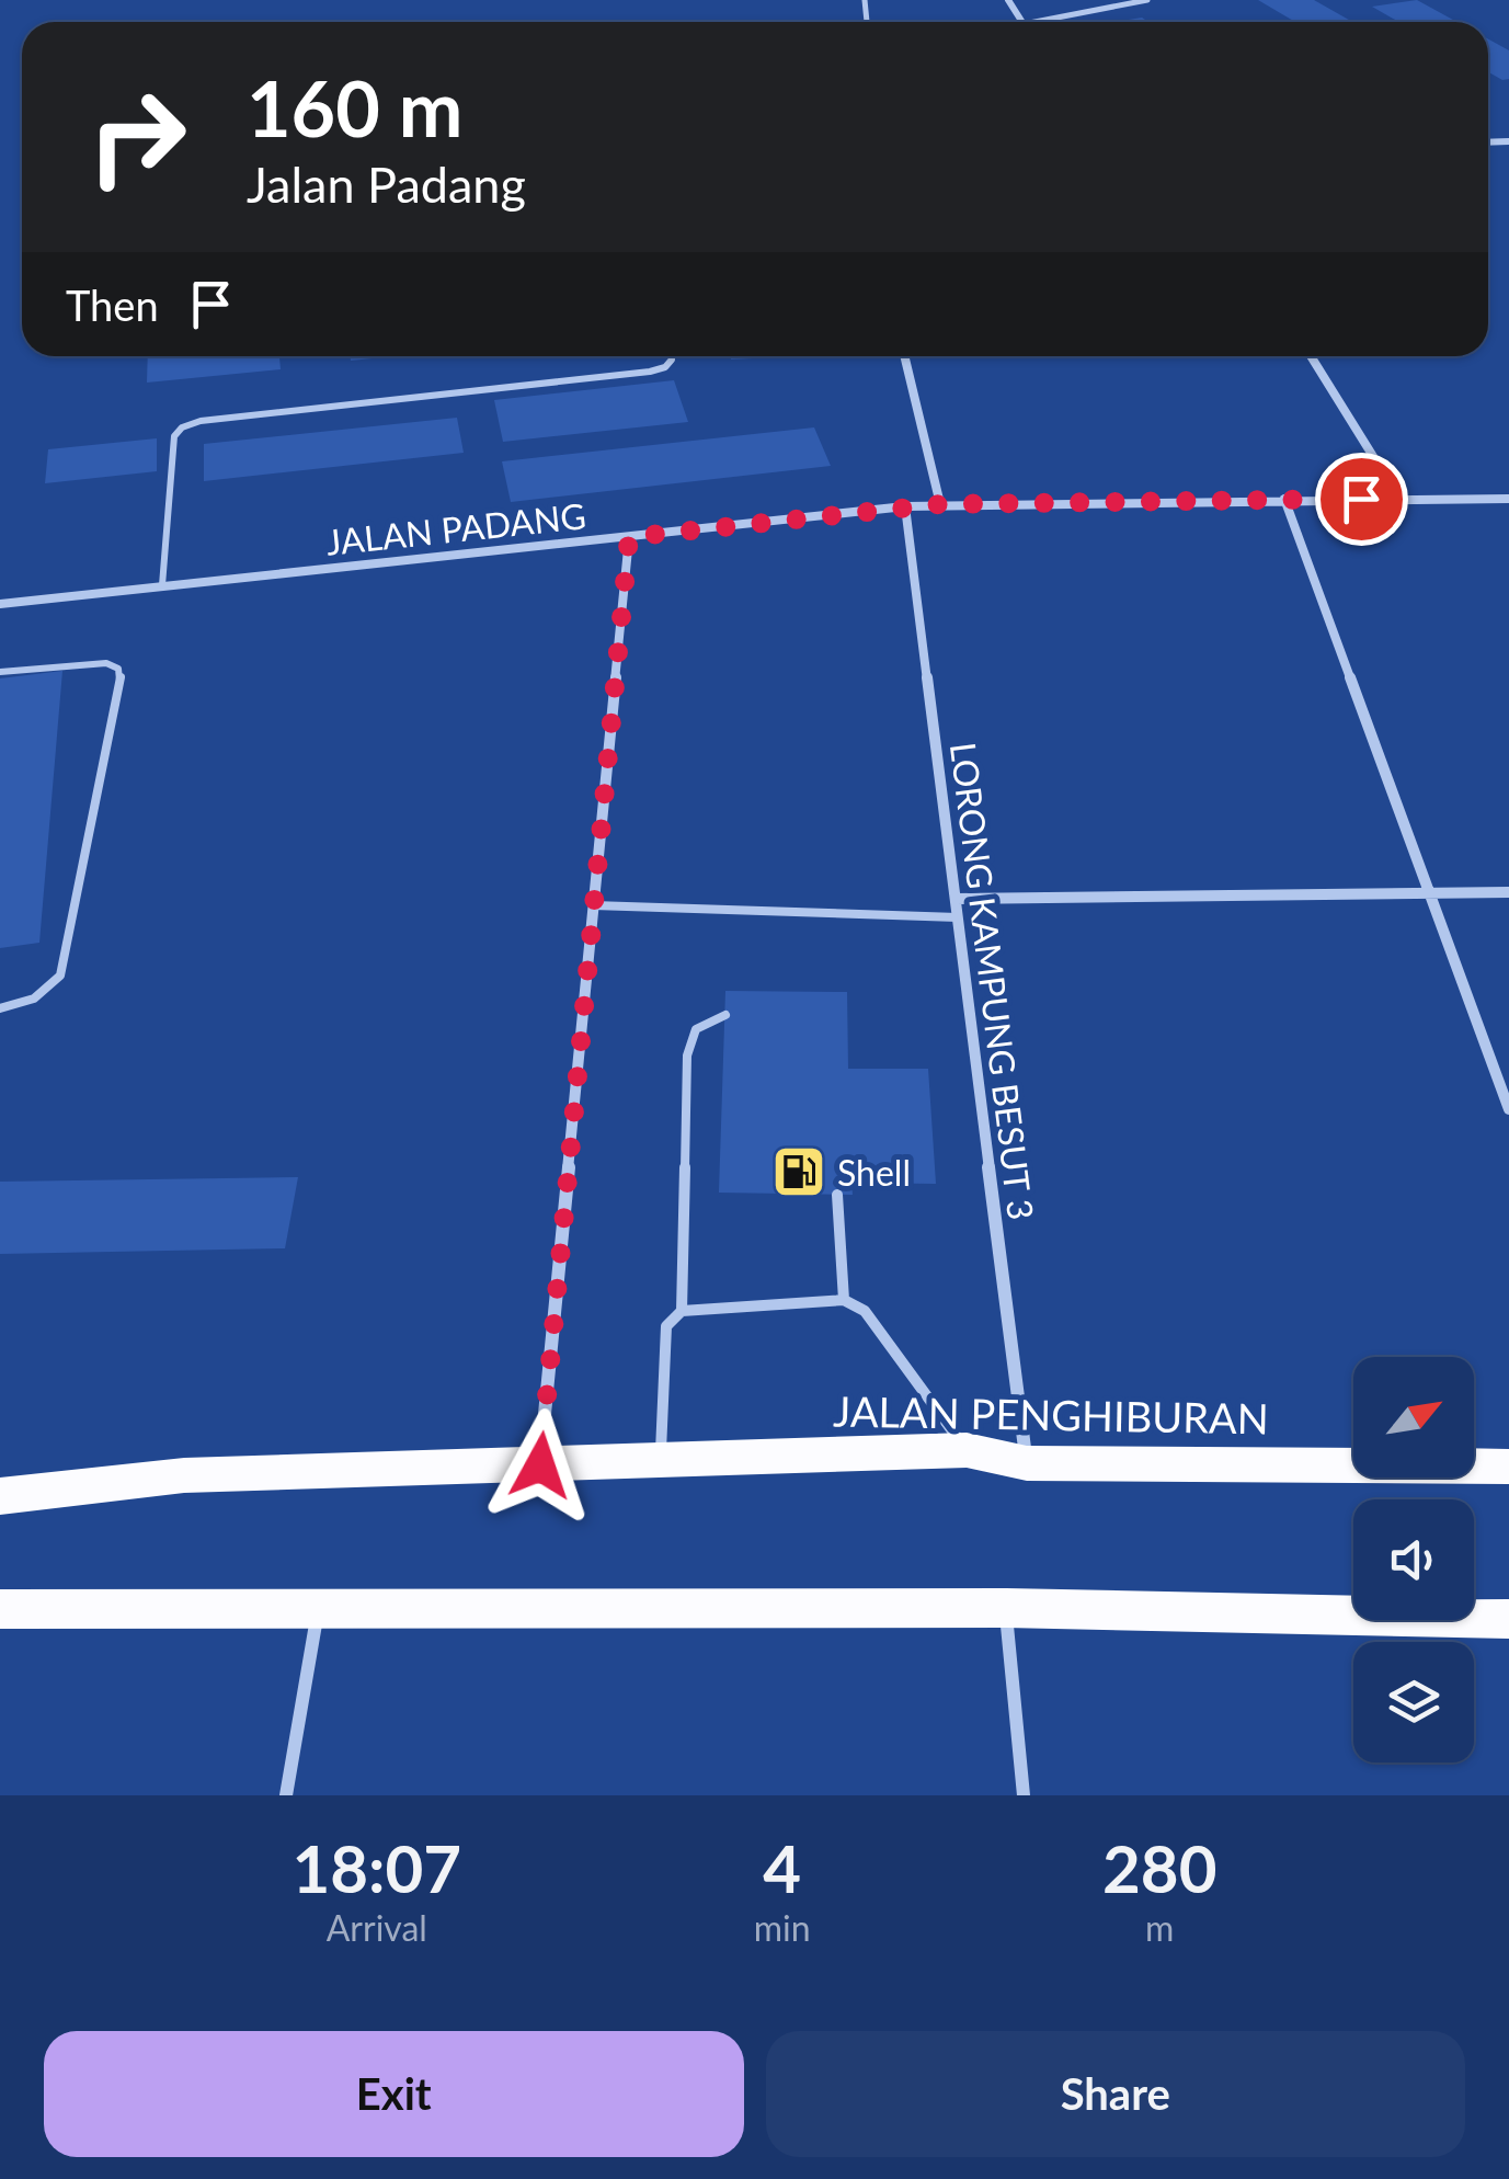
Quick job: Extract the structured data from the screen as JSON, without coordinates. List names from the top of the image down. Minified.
{"streets":{"highway":["JALAN PENGHIBURAN"],"street":["JALAN PADANG","LORONG KAMPUNG BESUT 3"]},"crossings":[["JALAN PADANG","LORONG KAMPUNG BESUT 3"],["LORONG KAMPUNG BESUT 3","JALAN PENGHIBURAN"]],"places":{"fuel station":["Shell"]},"north":"top right","page":{"turn":["160 m","Jalan Padang"],"then":"Then","eta":["18:07","Arrival","4","min","280","m"],"buttons":["Exit","Share"]}}
